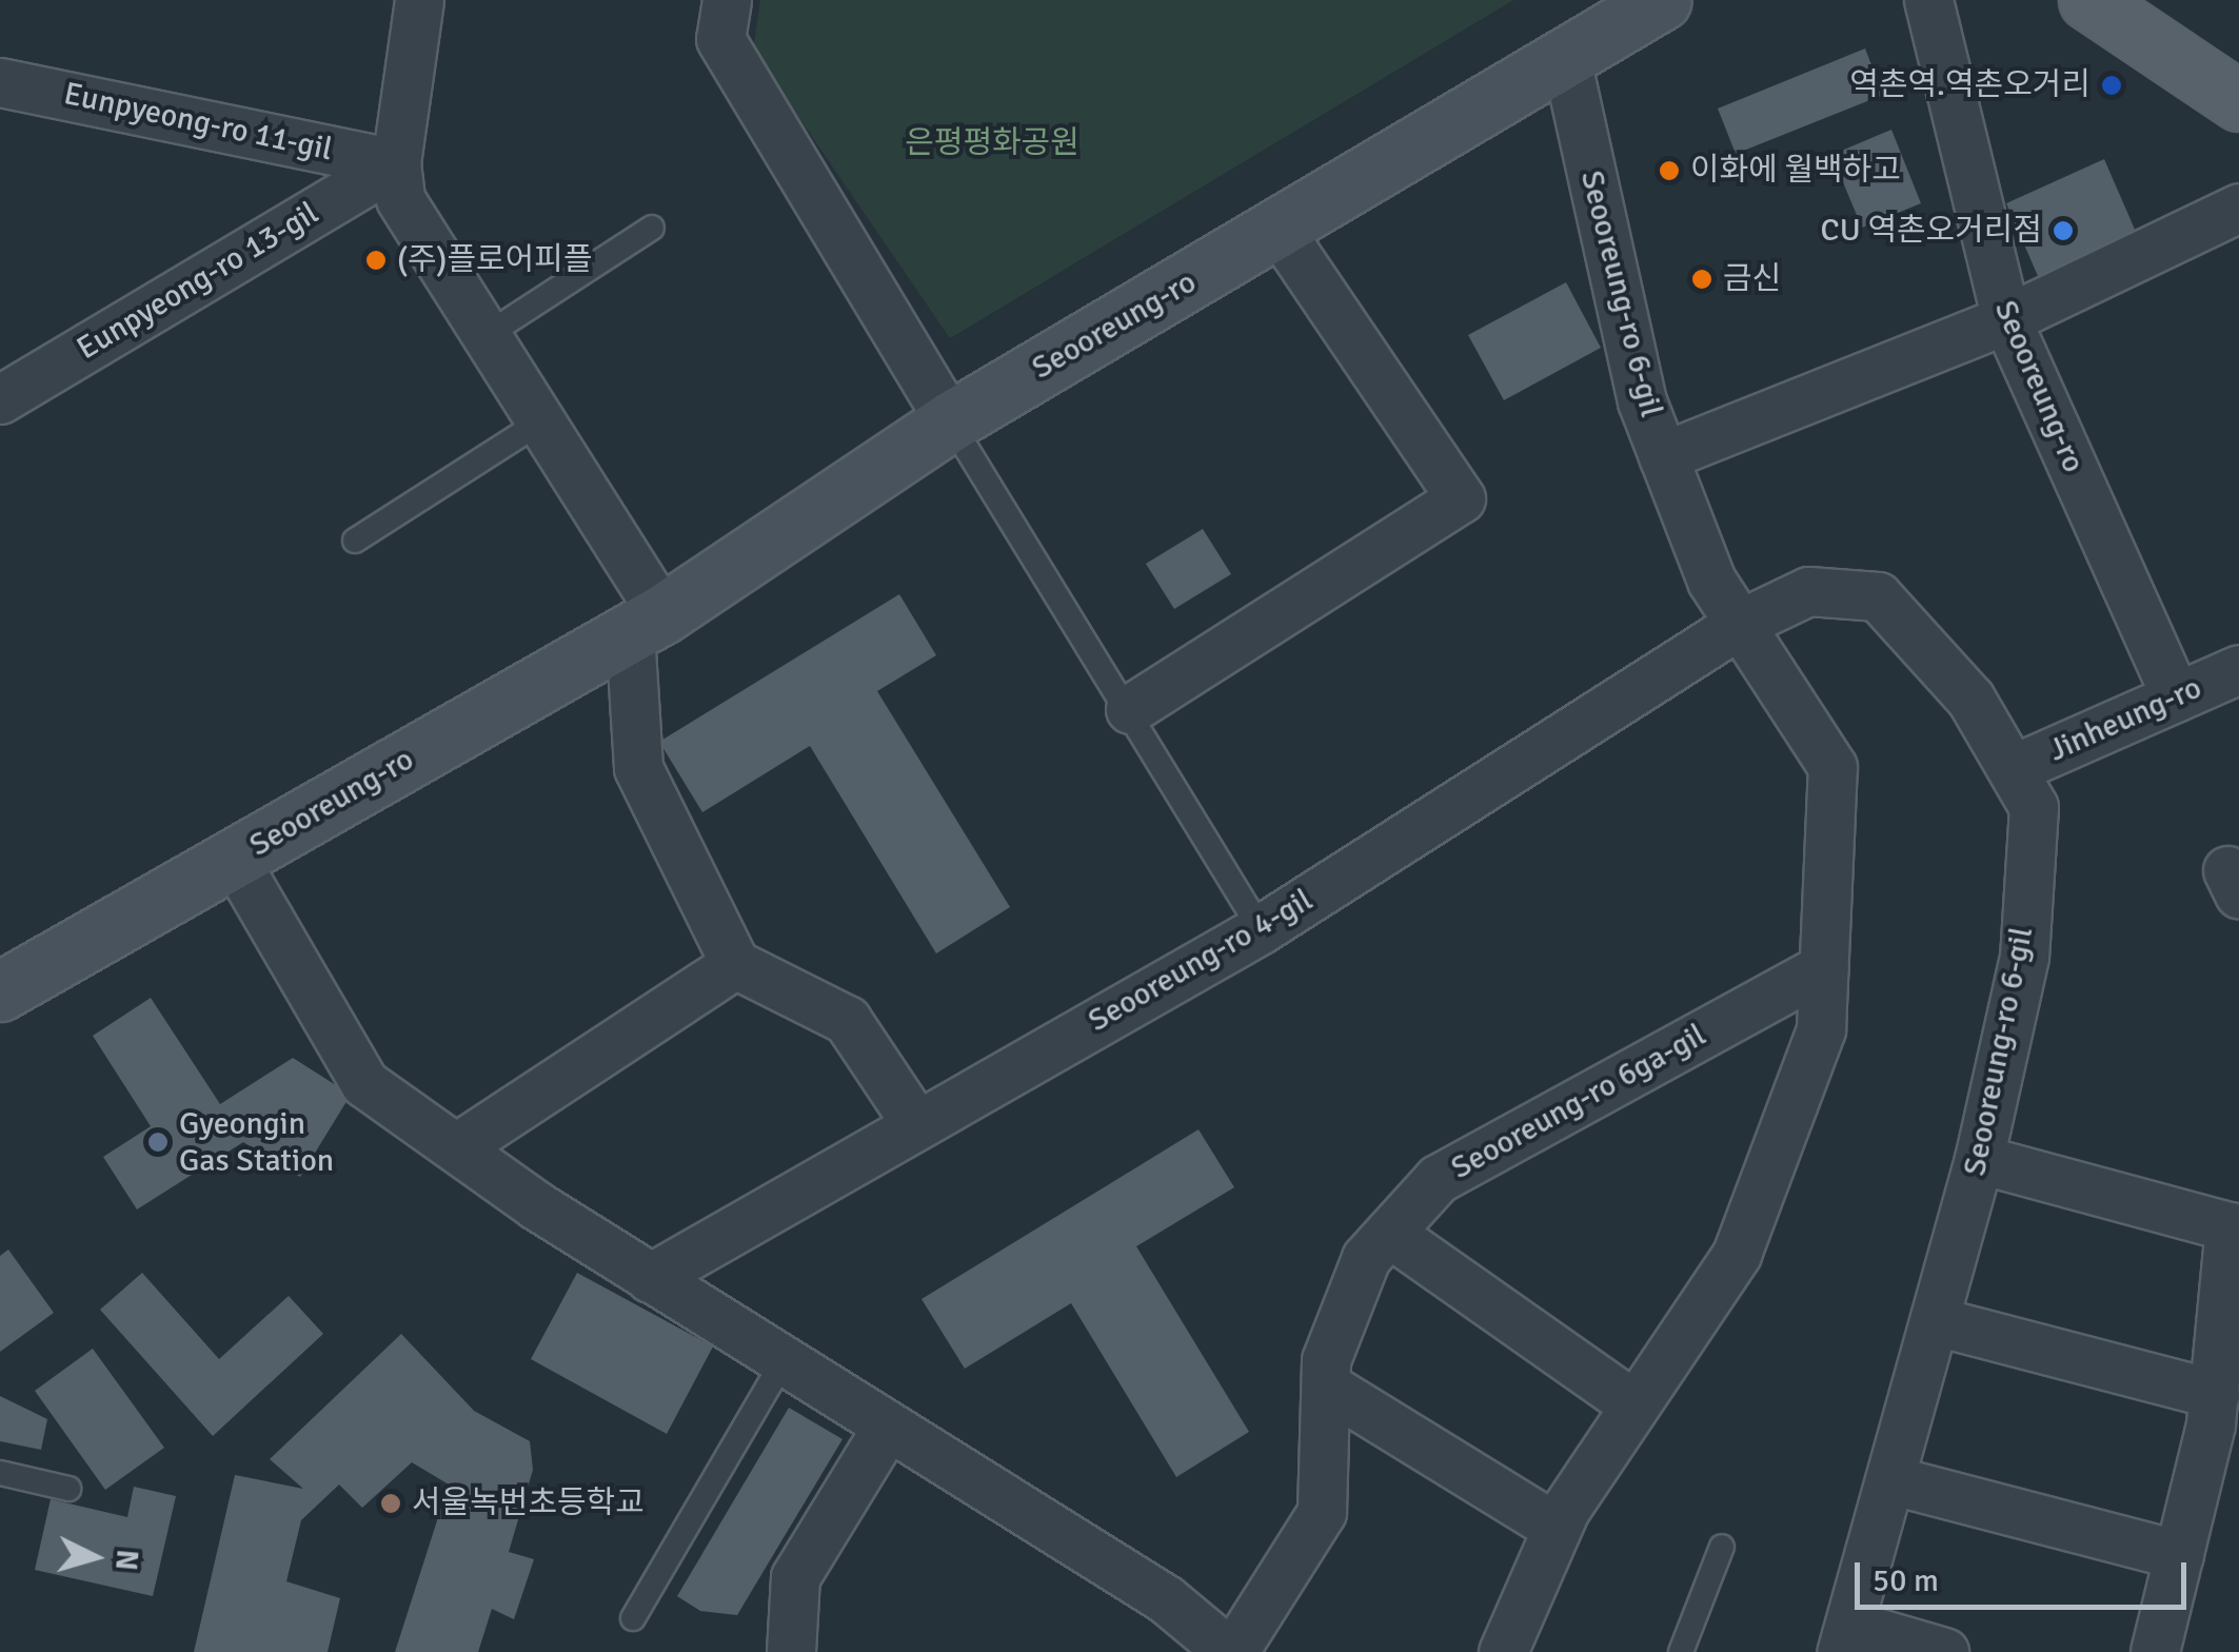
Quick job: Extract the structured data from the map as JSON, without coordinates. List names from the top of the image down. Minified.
{"streets":{"main road":["Seooreung-ro"],"street":["Eunpyeong-ro 11-gil","Eunpyeong-ro 13-gil","Seooreung-ro 6-gil","Jinheung-ro","Seooreung-ro 4-gil","Seooreung-ro 6ga-gil"]},"crossings":[["Eunpyeong-ro 11-gil","Eunpyeong-ro 13-gil"],["Seooreung-ro 6-gil","Seooreung-ro"],["Seooreung-ro 6-gil","Jinheung-ro"],["Seooreung-ro 6-gil","Seooreung-ro 4-gil"],["Seooreung-ro","Jinheung-ro"]],"parks":["은평평화공원"],"places":["역촌역.역촌오거리","이화에 월백하고","CU 역촌오거리점","(주)플로어피플","금신","Gyeongin Gas Station","서울녹번초등학교"],"scale_bar":"50 m","north":"right"}
